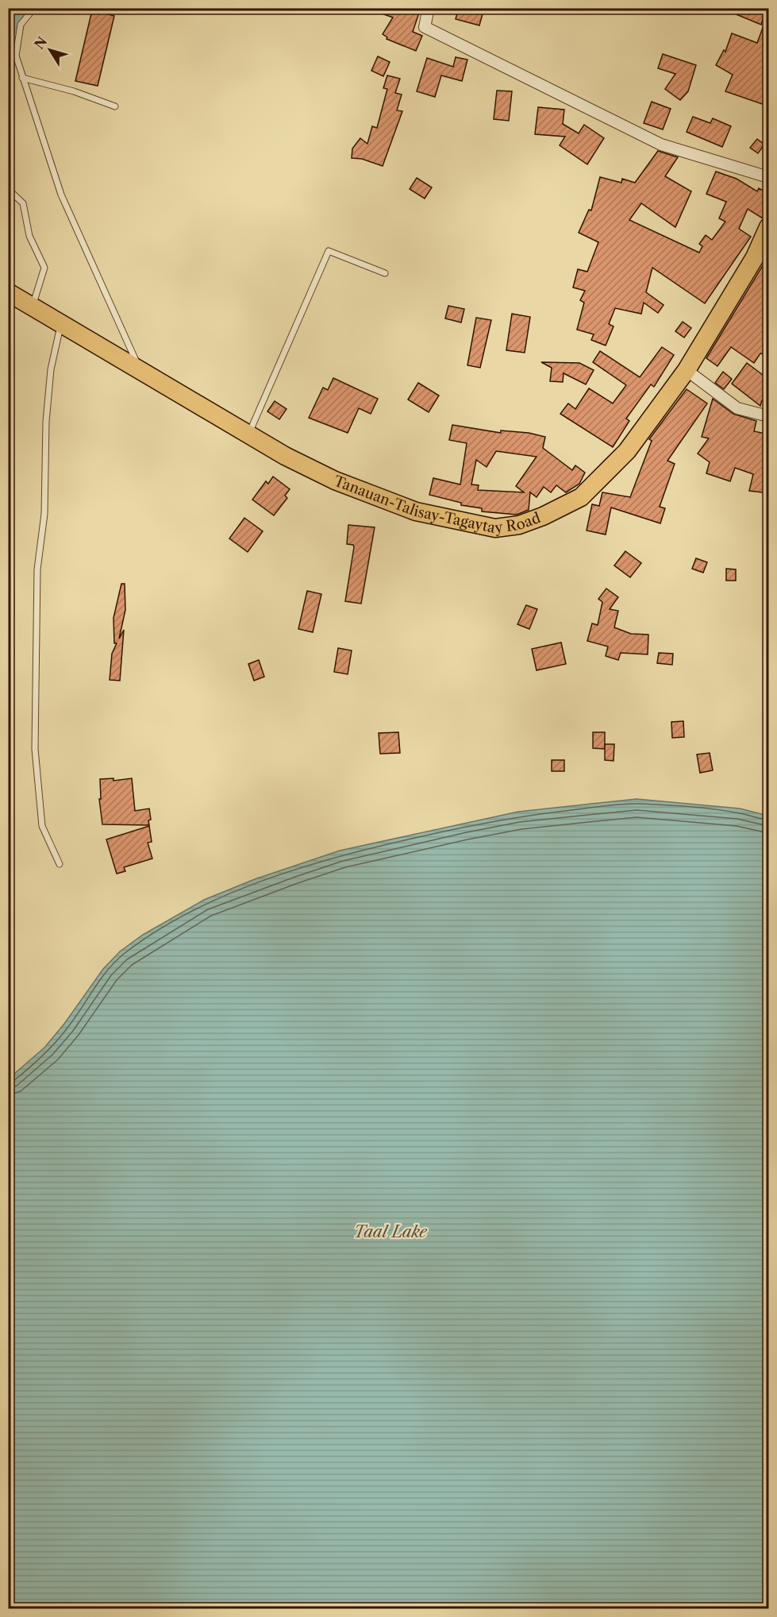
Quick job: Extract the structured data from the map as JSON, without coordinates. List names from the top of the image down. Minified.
{"streets":{"main road":["Tanauan-Talisay-Tagaytay Road"]},"water":["Taal Lake"],"north":"top left"}
